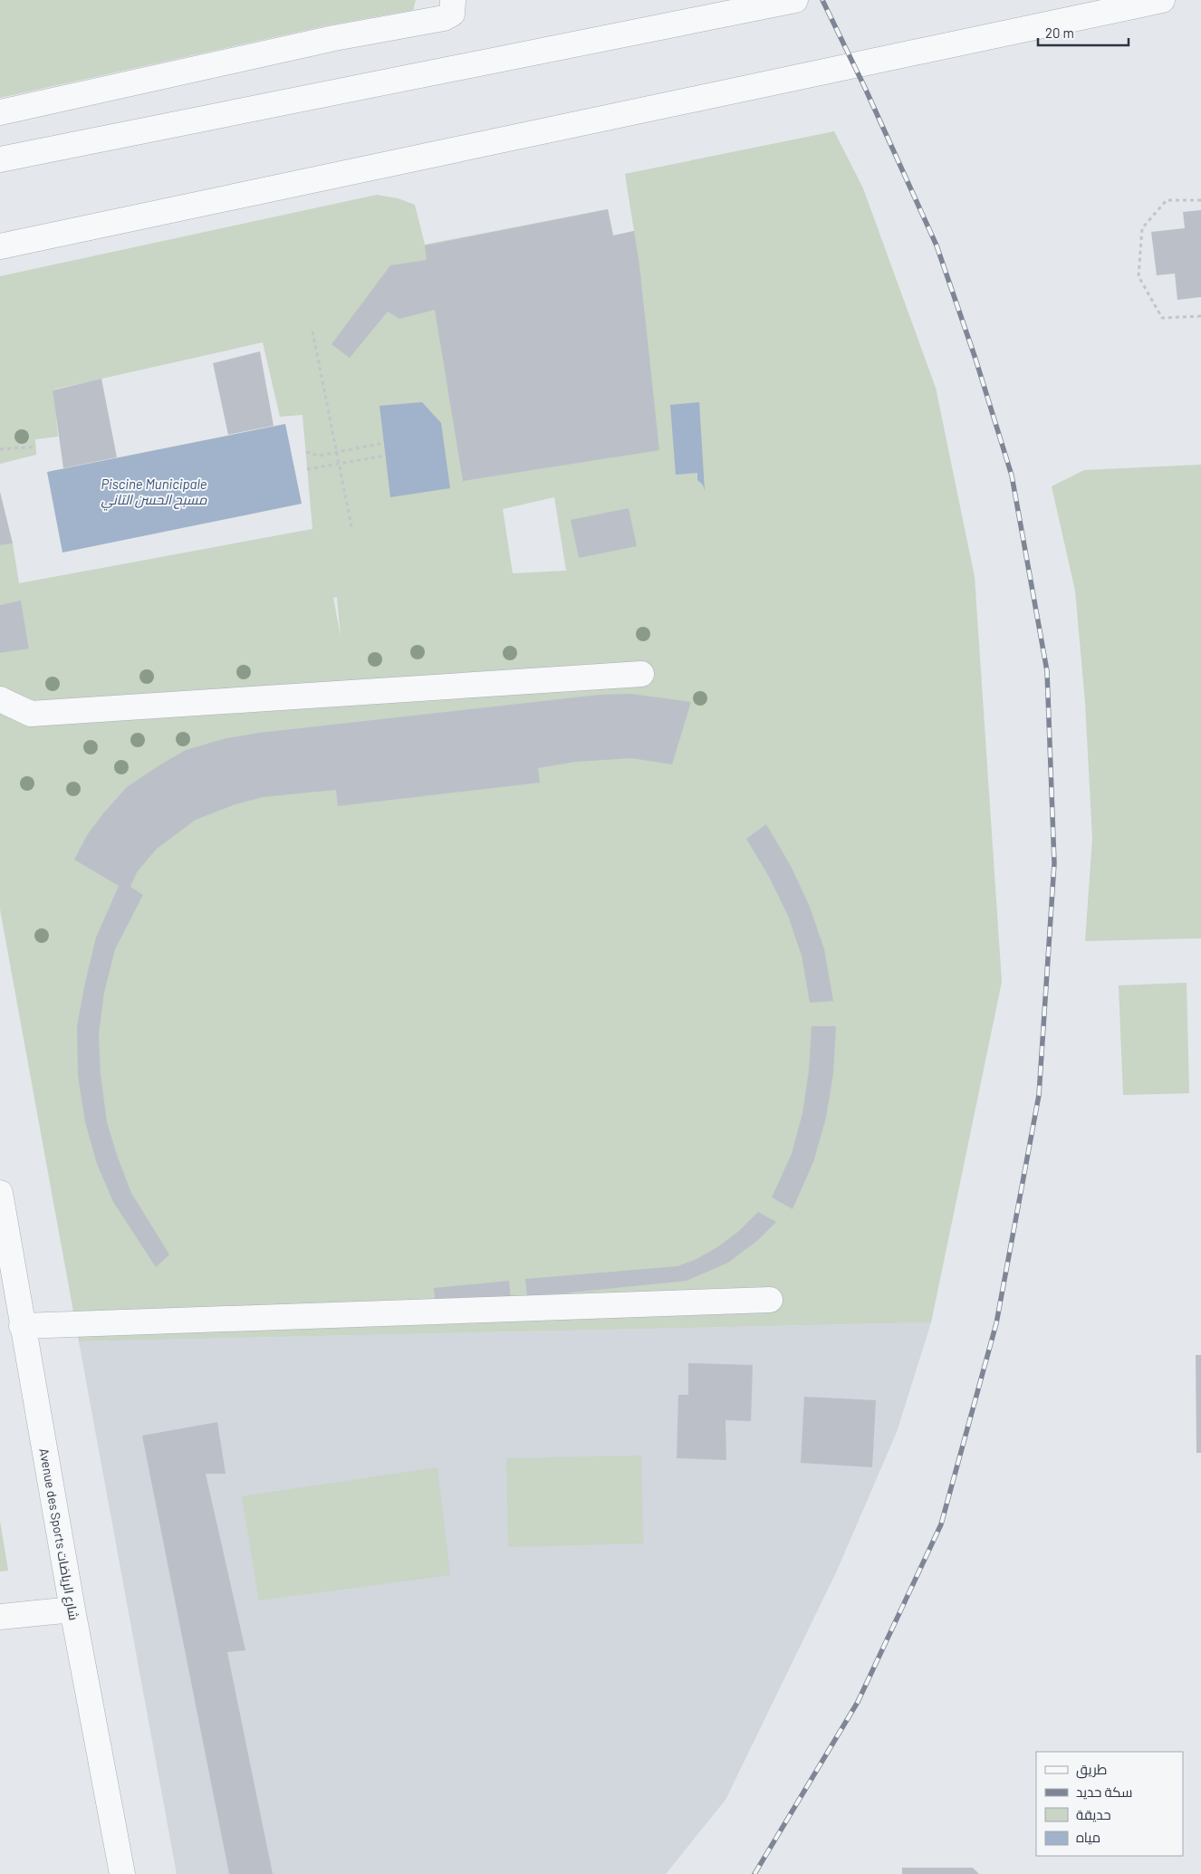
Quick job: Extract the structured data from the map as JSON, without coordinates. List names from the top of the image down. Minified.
{"streets":{"street":["Avenue des Sports شارع الرياضات"]},"water":["Piscine Municipale مسبح الحسن التاني"],"legend":["طريق","سكة حديد","حديقة","مياه"],"scale_bar":"20 m"}
